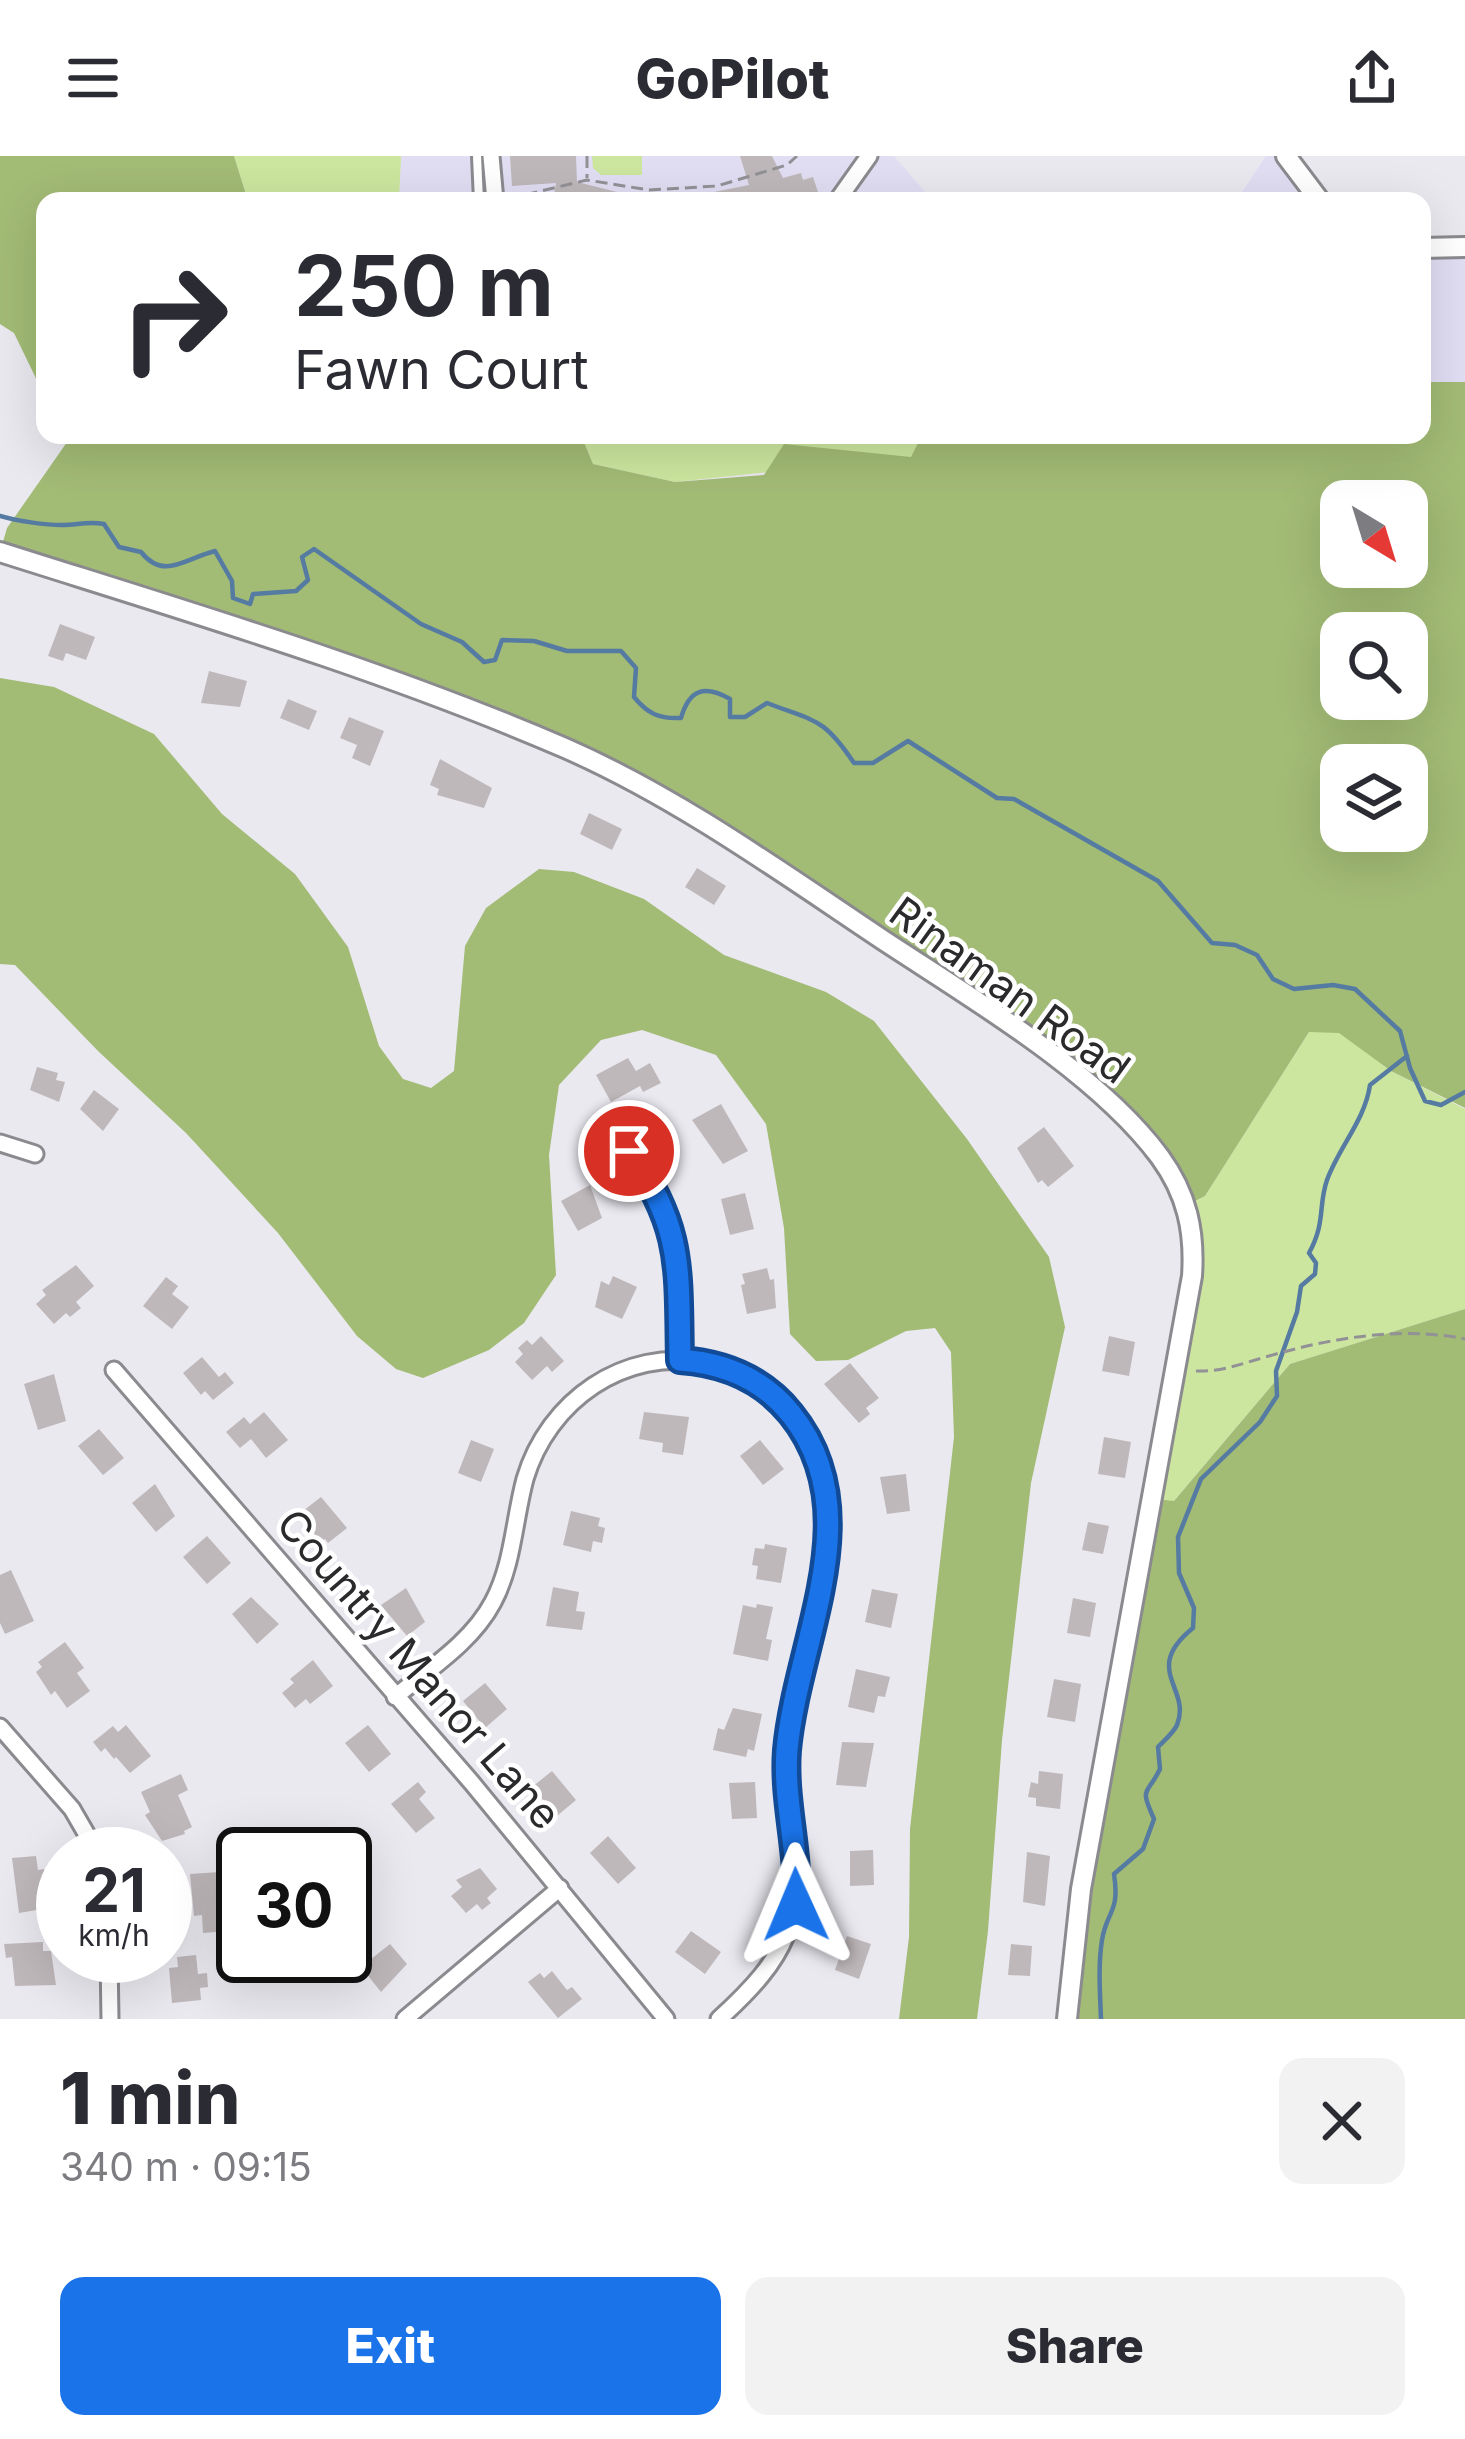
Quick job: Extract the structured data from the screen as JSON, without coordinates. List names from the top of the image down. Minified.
{"streets":{"street":["Rinaman Road","Country Manor Lane"]},"north":"bottom right","page":{"header":"GoPilot","turn":["250 m","Fawn Court"],"speed":"21 km/h","limit":"30","heading":["1 min","340 m · 09:15"],"buttons":["Exit","Share"]}}
